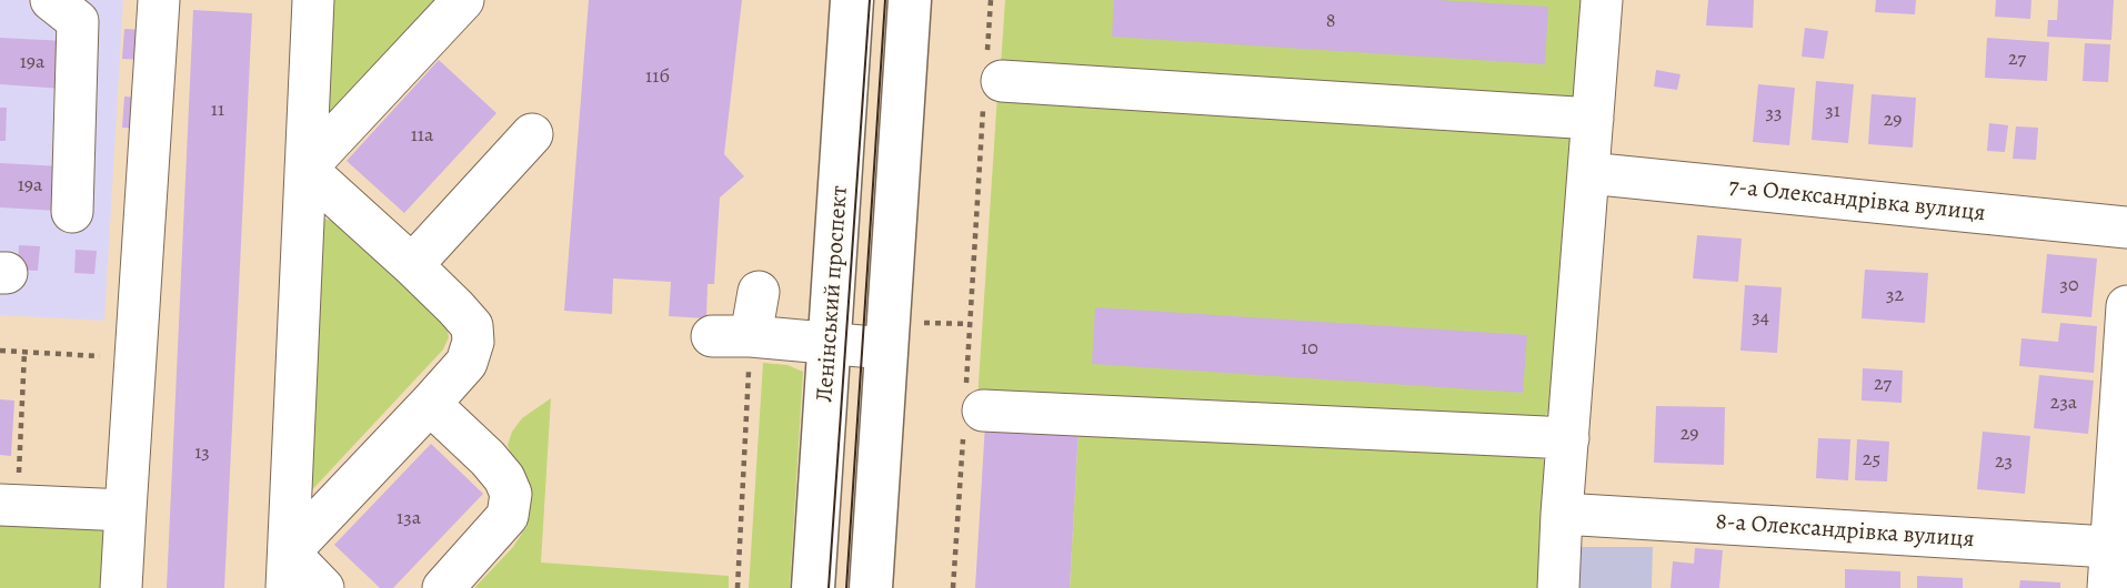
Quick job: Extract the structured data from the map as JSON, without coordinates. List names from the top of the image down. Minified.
{"streets":{"main road":["Ленінський проспект"],"street":["7-а Олександрівка вулиця","8-а Олександрівка вулиця"]},"house_numbers":["8","27","19а","11б","11","31","33","29","11а","19а","30","32","34","10","27","23а","29","13","25","23","13а"]}
